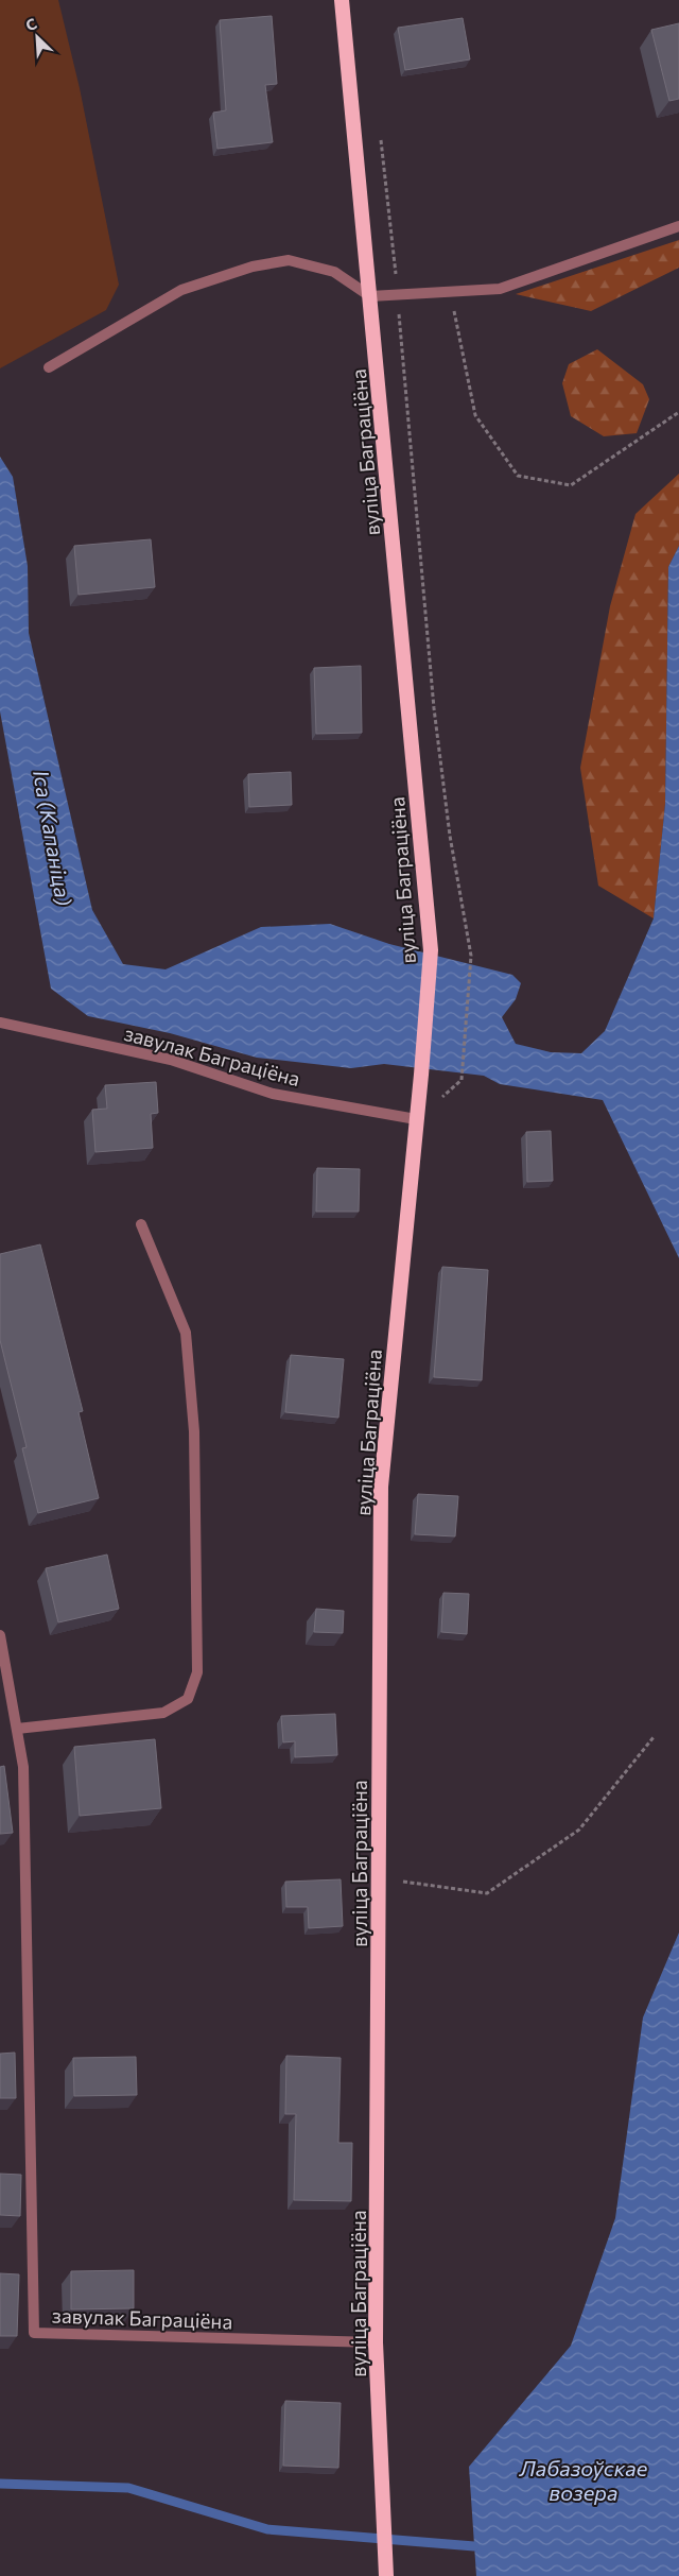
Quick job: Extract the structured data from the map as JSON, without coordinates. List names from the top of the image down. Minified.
{"streets":{"highway":["вуліца Баграціёна"],"street":["завулак Баграціёна"]},"crossings":[["вуліца Баграціёна","завулак Баграціёна"]],"water":["Іса (Капаніца)","Лабазоўскае возера"],"north":"top left"}
